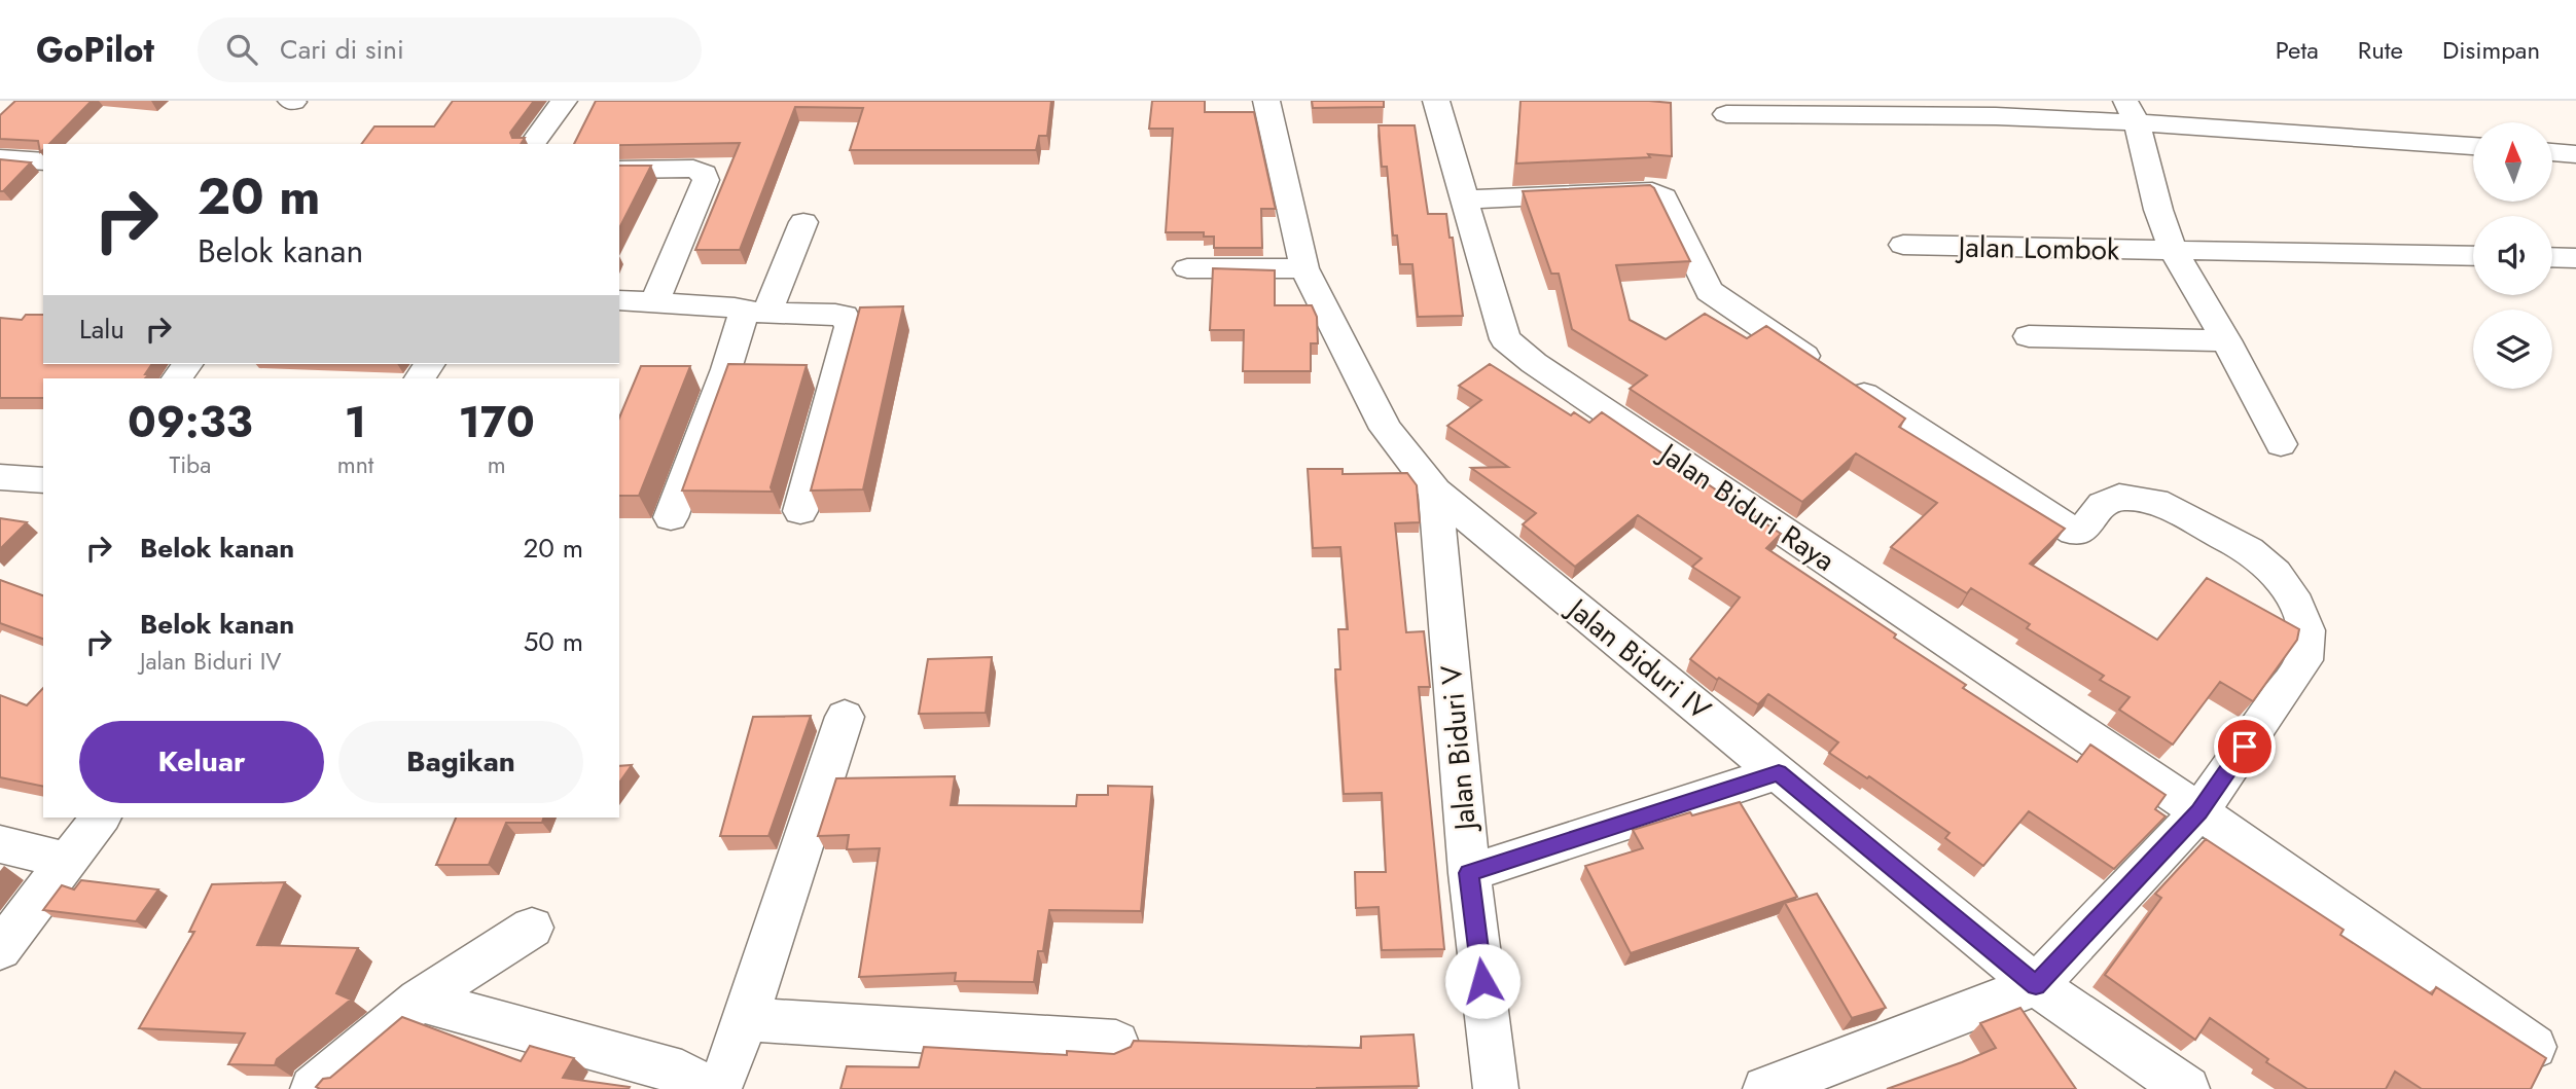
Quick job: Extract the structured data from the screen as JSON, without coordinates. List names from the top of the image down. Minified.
{"streets":{"street":["Jalan Lombok","Jalan Biduri Raya","Jalan Biduri IV","Jalan Biduri V"]},"crossings":[["Jalan Biduri IV","Jalan Biduri V"]],"north":"top","page":{"header":"GoPilot","search":"Cari di sini","nav":["Peta","Rute","Disimpan"],"turn":["20 m","Belok kanan"],"then":"Lalu","eta":["09:33","Tiba","1","mnt","170","m"],"list":[{"name":"Belok kanan","value":"20 m"},{"name":"Belok kanan","note":"Jalan Biduri IV","value":"50 m"}],"buttons":["Keluar","Bagikan"]}}
